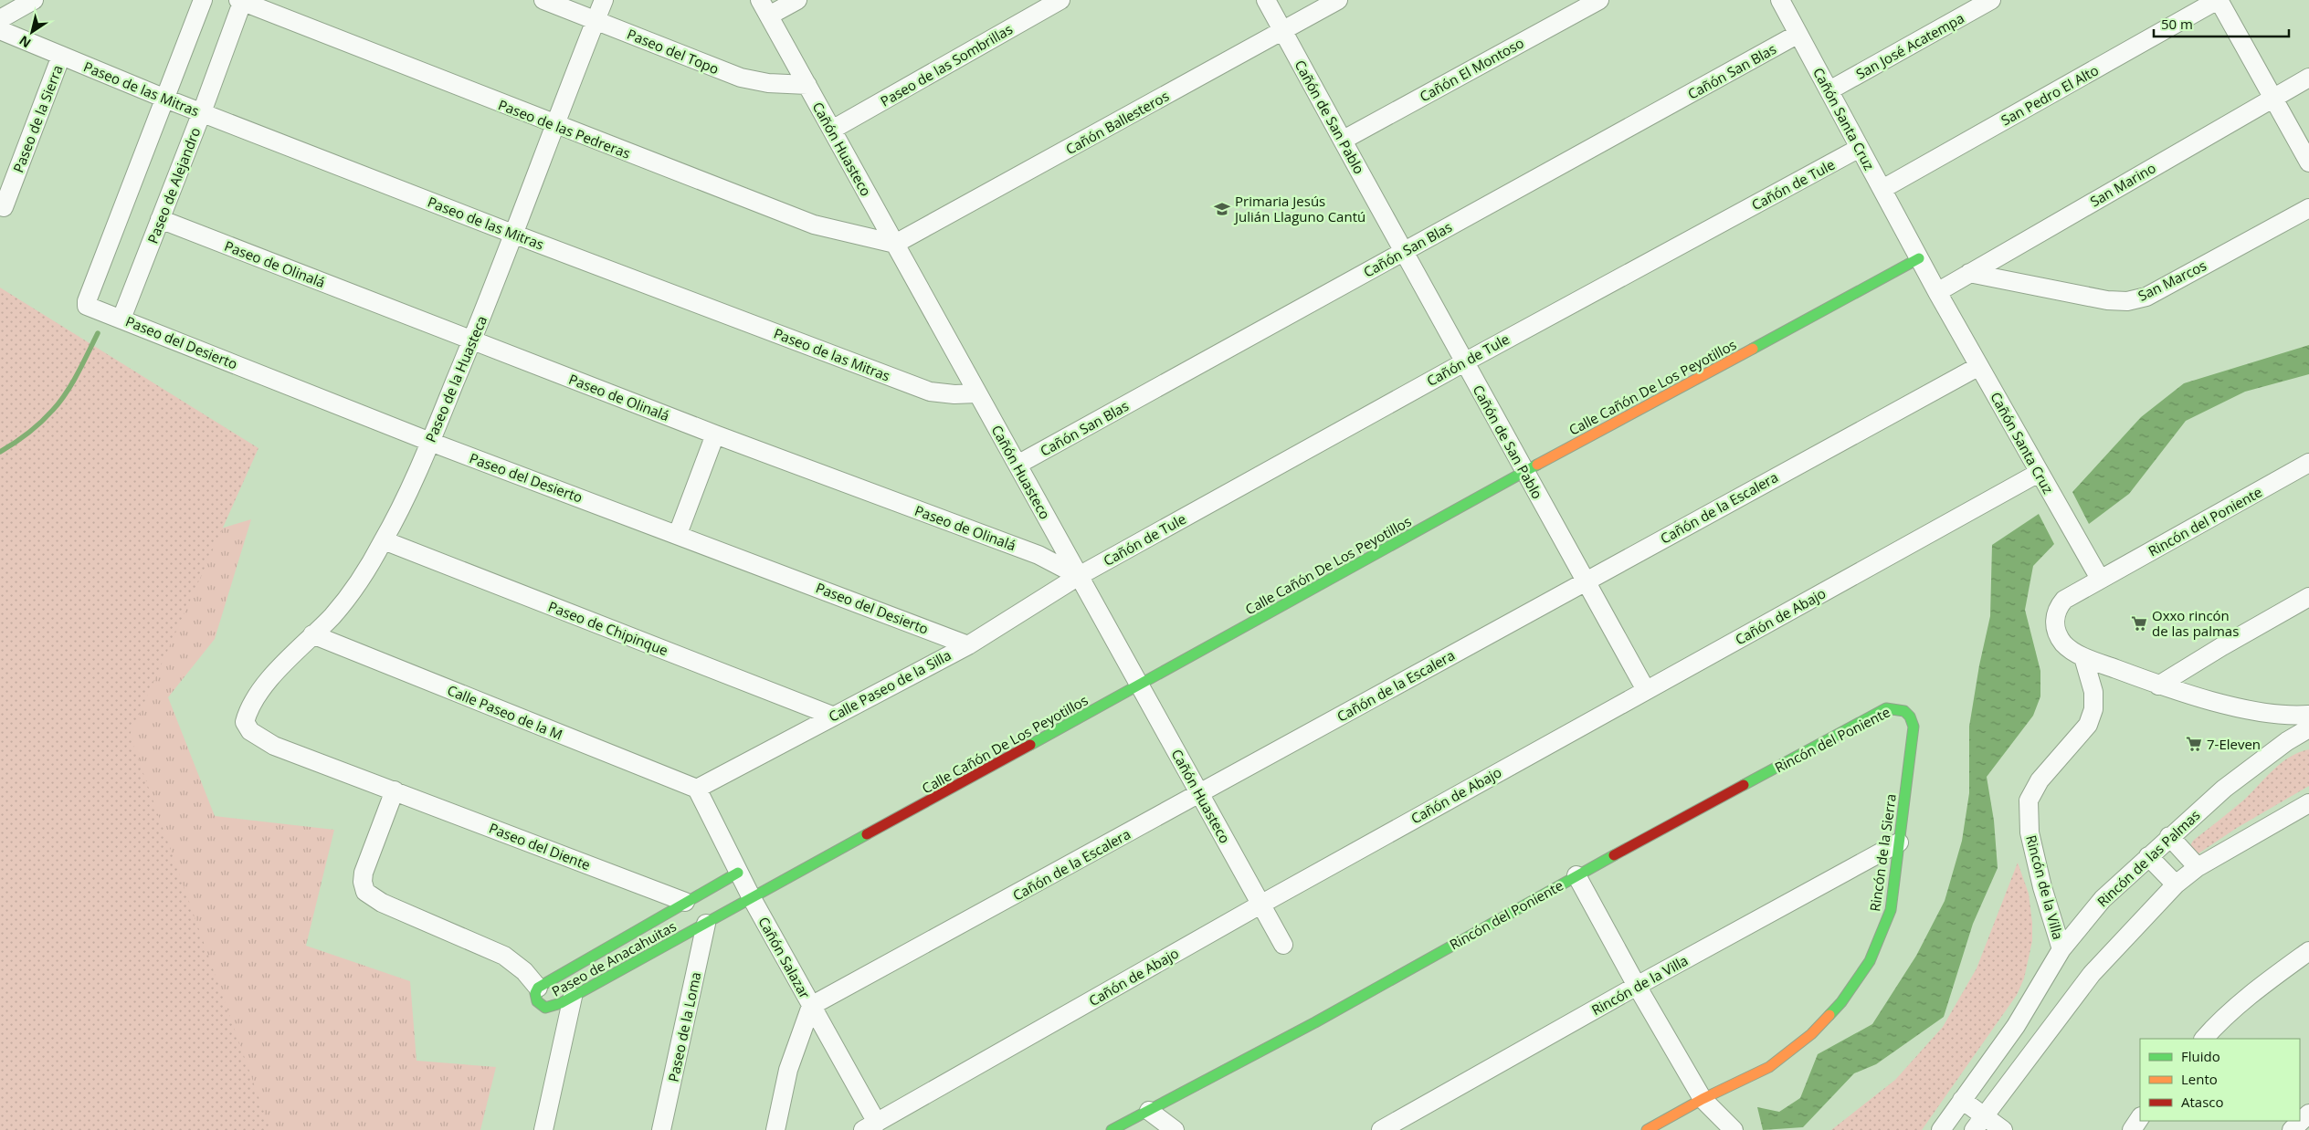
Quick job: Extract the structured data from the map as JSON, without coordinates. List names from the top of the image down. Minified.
{"streets":{"street":["San José Acatempa","Paseo del Topo","Paseo de las Sombrillas","Cañón El Montoso","Cañón San Blas","Paseo de las Mitras","San Pedro El Alto","Cañón de San Pablo","Paseo de la Sierra","Cañón Santa Cruz","Cañón Ballesteros","Paseo de las Pedreras","Cañón Huasteco","Cañón de Tule","San Marino","Paseo de Alejandro","Paseo de Olinalá","San Marcos","Paseo del Desierto","Paseo de la Huasteca","Calle Cañón De Los Peyotillos","Cañón de la Escalera","Rincón del Poniente","Cañón de Abajo","Paseo de Chipinque","Calle Paseo de la Silla","Calle Paseo de la M","Paseo del Diente","Rincón de la Sierra","Rincón de las Palmas","Rincón de la Villa","Cañón Salazar","Paseo de Anacahuitas","Paseo de la Loma"]},"crossings":[["San José Acatempa","Cañón Santa Cruz"],["Paseo del Topo","Cañón Huasteco"],["Paseo del Topo","Paseo de la Huasteca"],["Paseo de las Sombrillas","Cañón Huasteco"],["Cañón El Montoso","Cañón de San Pablo"],["Cañón San Blas","Cañón de San Pablo"],["Cañón San Blas","Cañón Santa Cruz"],["Cañón San Blas","Cañón Huasteco"],["Paseo de las Mitras","Paseo de la Sierra"],["Paseo de las Mitras","Cañón Huasteco"],["Paseo de las Mitras","Paseo de Alejandro"],["Paseo de las Mitras","Paseo del Desierto"],["Paseo de las Mitras","Paseo de la Huasteca"],["San Pedro El Alto","Cañón Santa Cruz"],["Cañón de San Pablo","Cañón Ballesteros"],["Cañón de San Pablo","Cañón de Tule"],["Cañón de San Pablo","Calle Cañón De Los Peyotillos"],["Cañón de San Pablo","Cañón de la Escalera"],["Cañón de San Pablo","Cañón de Abajo"],["Cañón Santa Cruz","Cañón de Tule"],["Cañón Santa Cruz","San Marino"],["Cañón Santa Cruz","Calle Cañón De Los Peyotillos"],["Cañón Santa Cruz","Cañón de la Escalera"],["Cañón Santa Cruz","Rincón del Poniente"],["Cañón Santa Cruz","Cañón de Abajo"],["Cañón Ballesteros","Paseo de las Pedreras"],["Cañón Ballesteros","Cañón Huasteco"],["Paseo de las Pedreras","Cañón Huasteco"],["Paseo de las Pedreras","Paseo de Alejandro"],["Paseo de las Pedreras","Paseo de la Huasteca"],["Cañón Huasteco","Cañón de Tule"],["Cañón Huasteco","Paseo de Olinalá"],["Cañón Huasteco","Calle Cañón De Los Peyotillos"],["Cañón Huasteco","Cañón de la Escalera"],["Cañón Huasteco","Cañón de Abajo"],["Cañón Huasteco","Calle Paseo de la Silla"],["Cañón de Tule","Paseo de Olinalá"],["Cañón de Tule","Calle Paseo de la Silla"],["San Marino","San Marcos"],["Paseo de Alejandro","Paseo de Olinalá"],["Paseo de Alejandro","Paseo del Desierto"],["Paseo de Olinalá","Paseo de la Huasteca"],["Paseo de Olinalá","Calle Paseo de la Silla"],["Paseo del Desierto","Paseo de la Huasteca"],["Paseo del Desierto","Calle Paseo de la Silla"],["Paseo de la Huasteca","Paseo de Chipinque"],["Paseo de la Huasteca","Calle Paseo de la M"],["Paseo de la Huasteca","Paseo del Diente"],["Calle Cañón De Los Peyotillos","Cañón Salazar"],["Calle Cañón De Los Peyotillos","Paseo de Anacahuitas"],["Cañón de la Escalera","Cañón Salazar"],["Rincón del Poniente","Rincón de la Sierra"],["Cañón de Abajo","Cañón Salazar"],["Paseo de Chipinque","Calle Paseo de la Silla"],["Calle Paseo de la Silla","Calle Paseo de la M"],["Calle Paseo de la Silla","Cañón Salazar"],["Calle Paseo de la M","Cañón Salazar"],["Paseo del Diente","Paseo de Anacahuitas"],["Rincón de la Sierra","Rincón de la Villa"],["Rincón de las Palmas","Rincón de la Villa"],["Cañón Salazar","Paseo de Anacahuitas"],["Paseo de Anacahuitas","Paseo de la Loma"]],"places":{"school or university":["Primaria Jesús Julián Llaguno Cantú"],"supermarket":["Oxxo rincón de las palmas","7-Eleven"]},"legend":["Fluido","Lento","Atasco"],"scale_bar":"50 m","north":"bottom left"}
